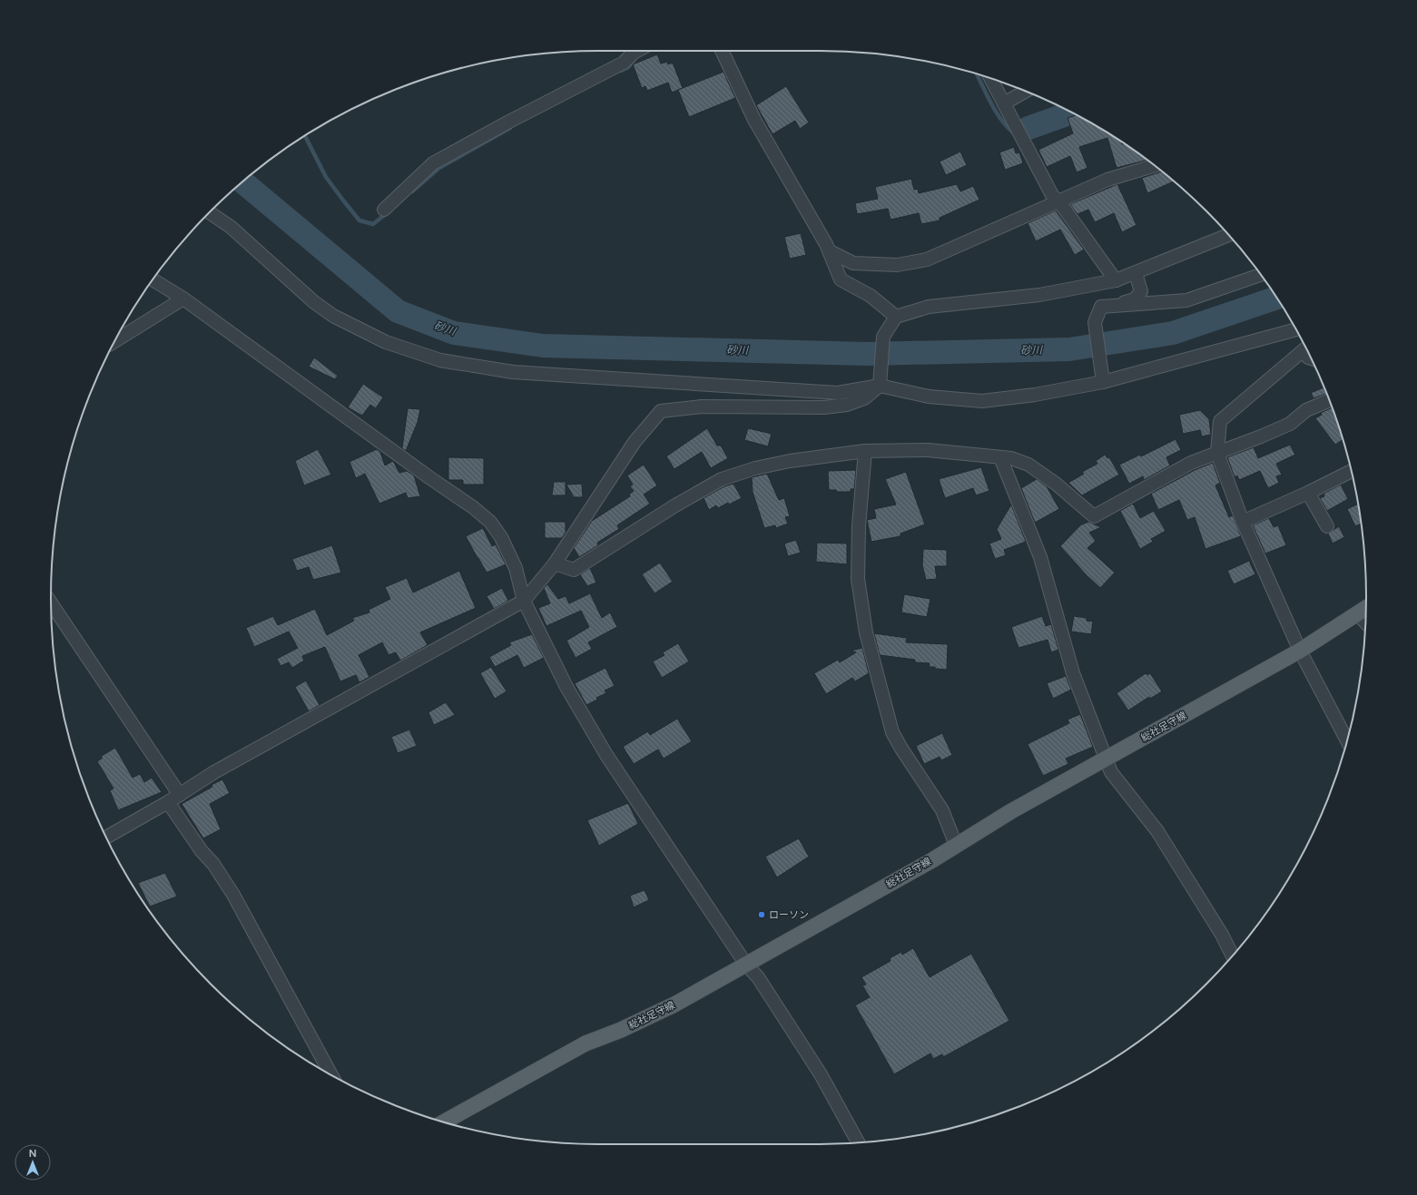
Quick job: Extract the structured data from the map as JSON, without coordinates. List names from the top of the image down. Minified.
{"streets":{"main road":["総社足守線"]},"water":["砂川"],"places":["ローソン"],"north":"top"}
